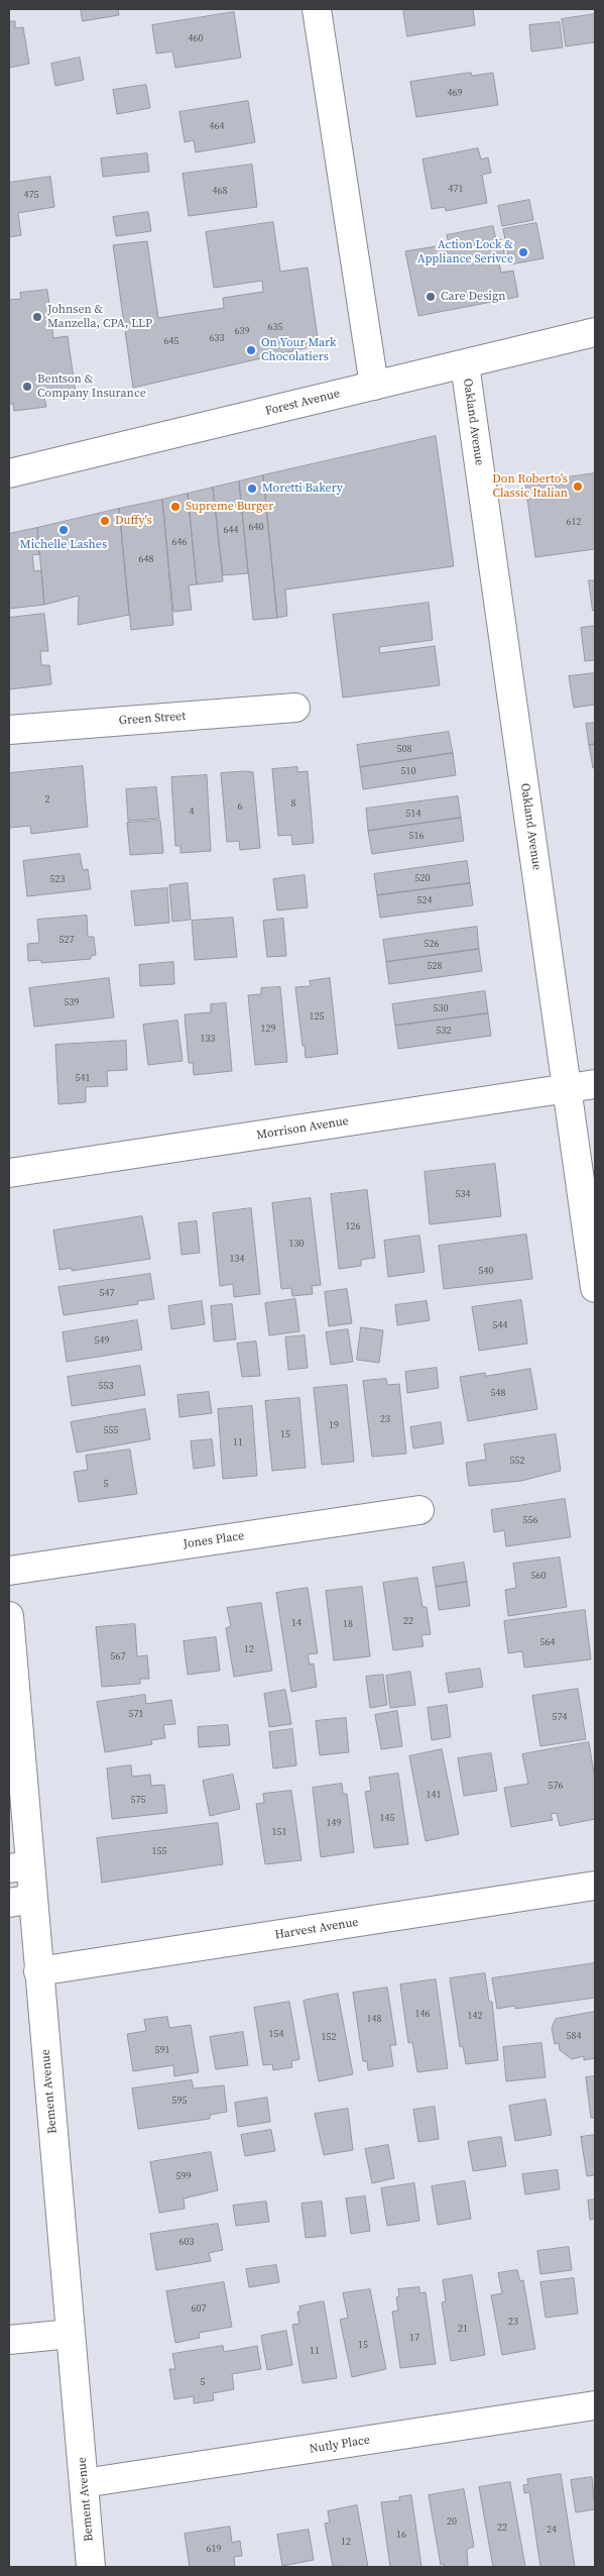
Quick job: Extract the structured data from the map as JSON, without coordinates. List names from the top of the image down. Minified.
{"streets":{"street":["Forest Avenue","Oakland Avenue","Green Street","Morrison Avenue","Jones Place","Harvest Avenue","Bement Avenue","Nutly Place"]},"crossings":[["Forest Avenue","Oakland Avenue"],["Oakland Avenue","Morrison Avenue"],["Harvest Avenue","Bement Avenue"],["Bement Avenue","Nutly Place"]],"places":["Action Lock & Appliance Serivce","Care Design","Johnsen & Manzella, CPA, LLP","On Your Mark Chocolatiers","Bentson & Company Insurance","Don Roberto's Classic Italian","Moretti Bakery","Supreme Burger","Duffy's","Michelle Lashes"],"house_numbers":["460","469","464","471","468","475","635","639","633","645","612","640","644","646","648","508","510","2","8","6","4","514","516","520","523","524","527","526","528","539","530","125","129","532","133","541","534","126","130","134","540","547","544","549","553","548","23","19","555","15","11","552","5","556","560","22","14","18","564","12","567","571","574","576","141","575","145","149","151","155","146","142","148","154","584","152","591","595","599","603","607","23","21","17","15","11","5","20","22","24","16","12","619"]}
